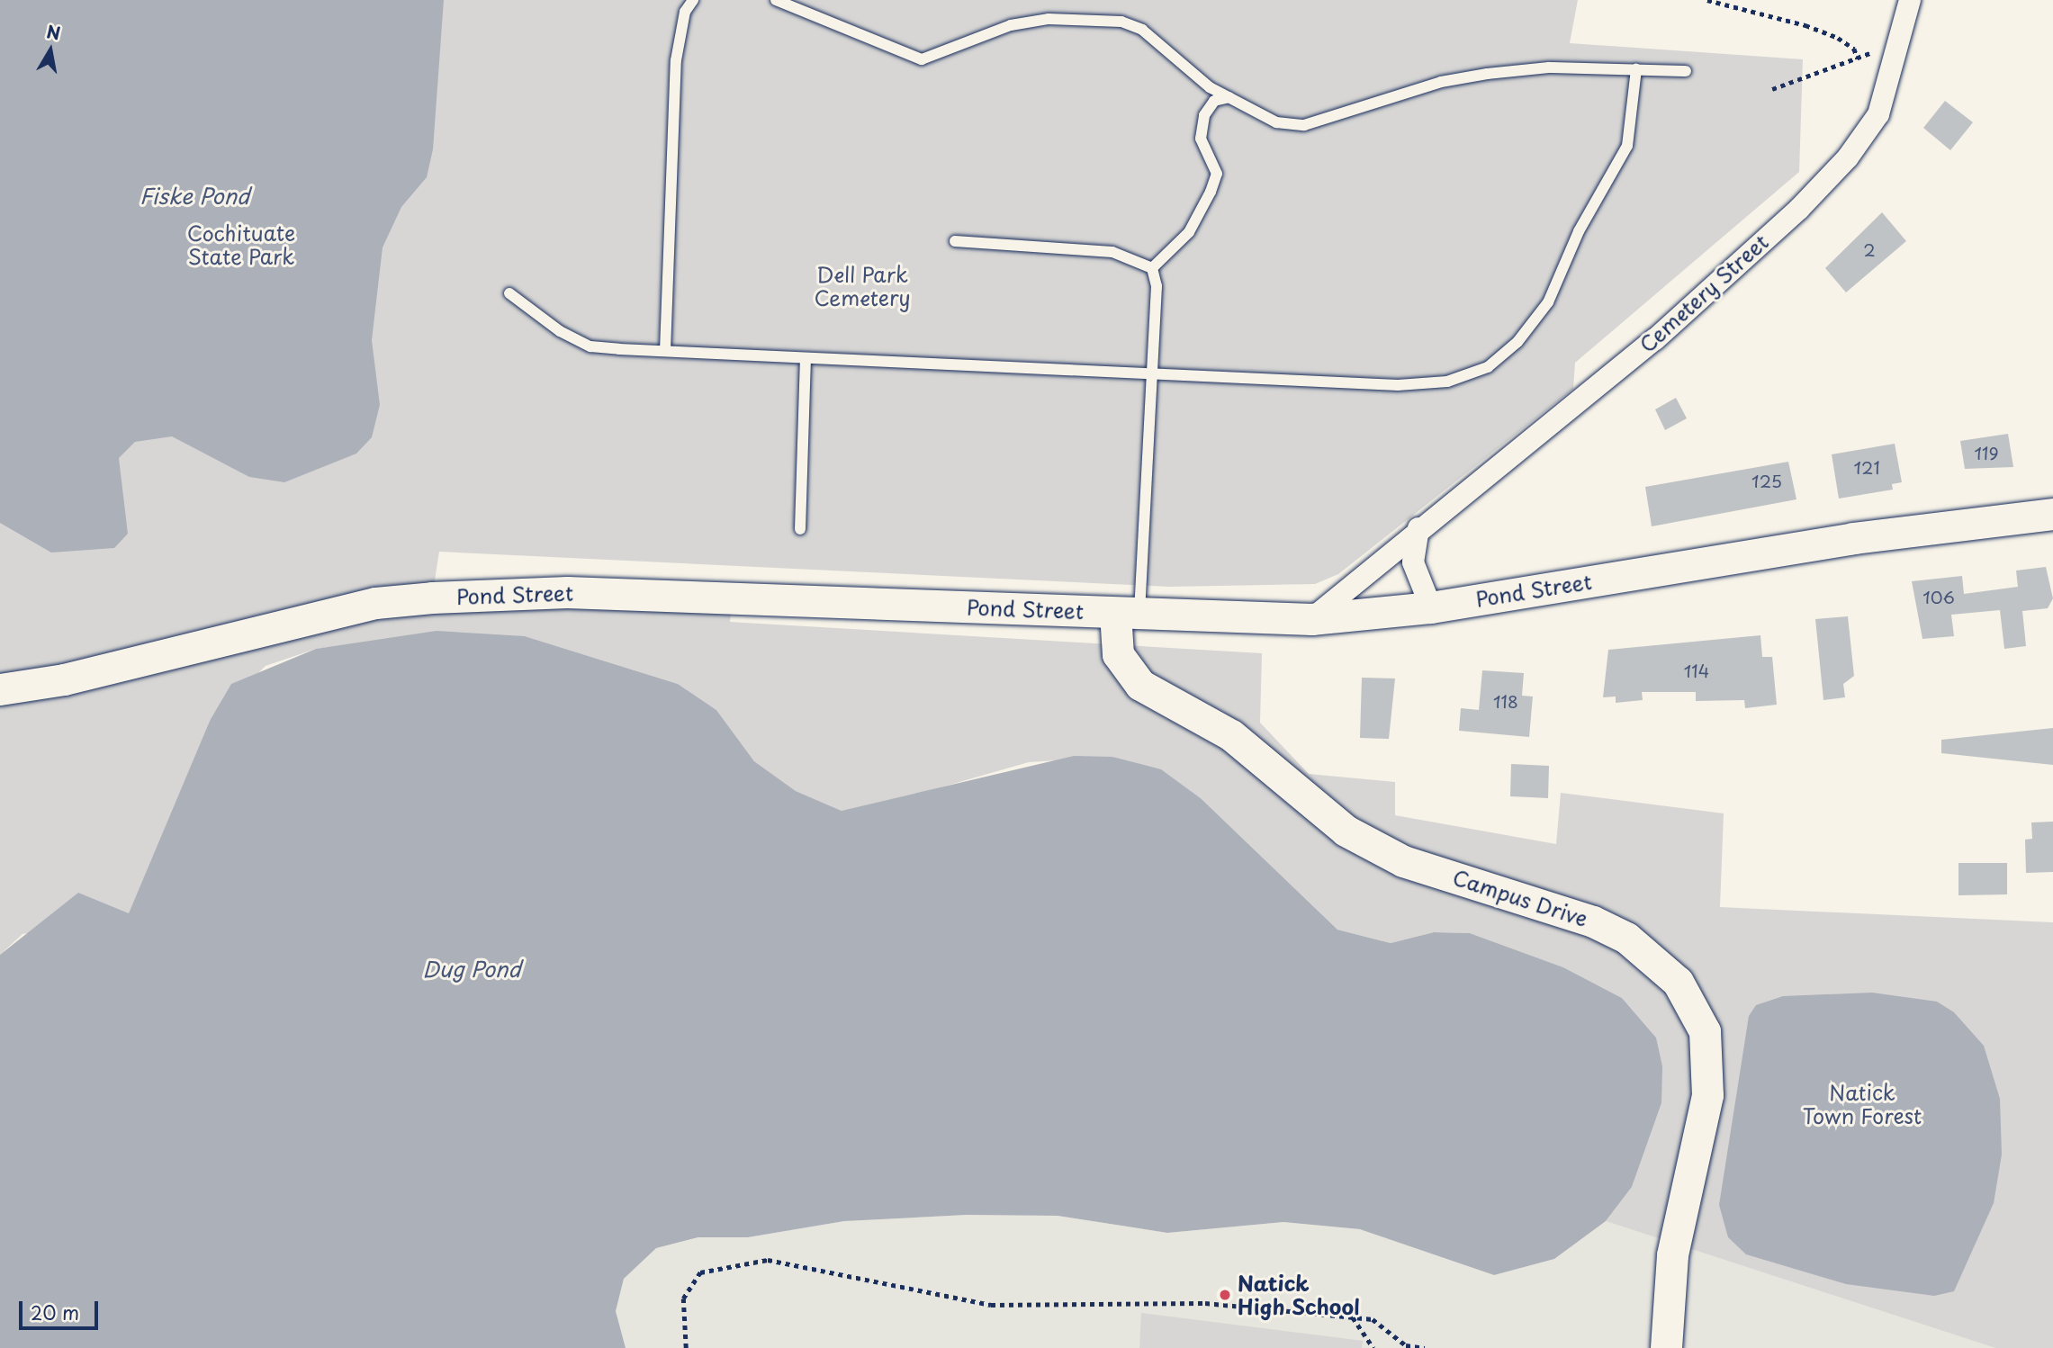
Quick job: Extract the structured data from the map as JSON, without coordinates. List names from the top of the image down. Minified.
{"streets":{"street":["Cemetery Street","Pond Street","Campus Drive"]},"crossings":[["Cemetery Street","Pond Street"],["Pond Street","Campus Drive"]],"water":["Fiske Pond","Dug Pond"],"parks":["Cochituate State Park","Dell Park Cemetery","Natick Town Forest"],"places":["Natick High School"],"house_numbers":["2","119","121","125","106","114","118"],"scale_bar":"20 m","north":"top"}
